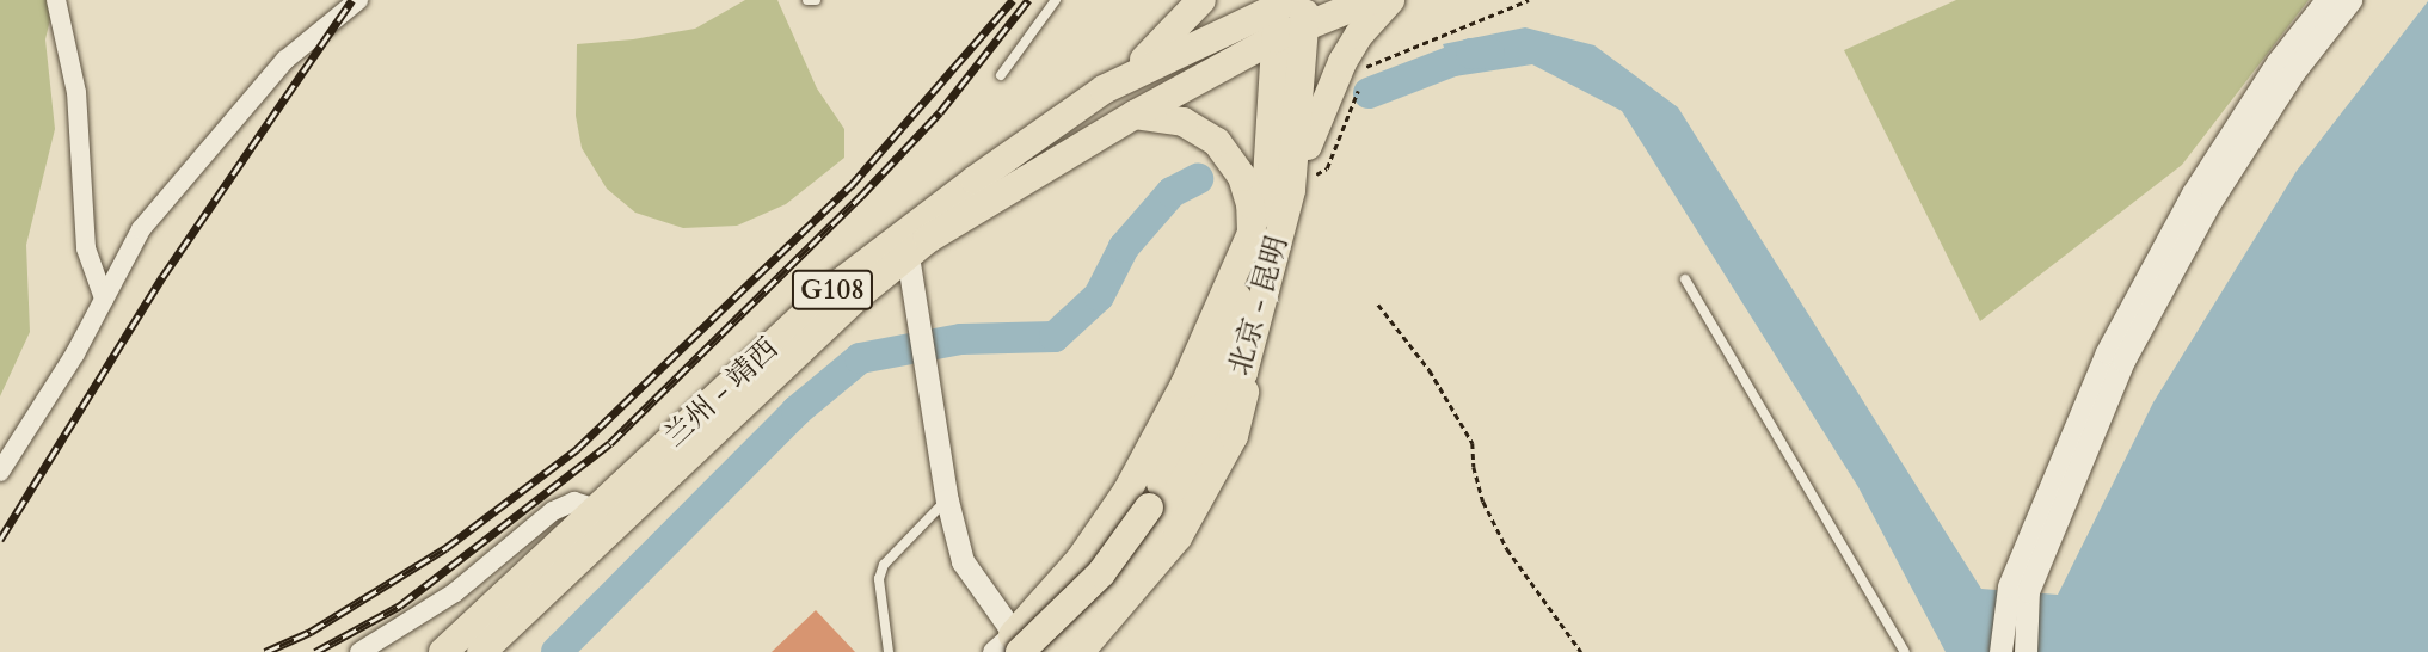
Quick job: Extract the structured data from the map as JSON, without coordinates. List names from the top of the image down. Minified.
{"streets":{"highway":["G108","北京 - 昆明","兰州 - 靖西"]},"crossings":[["G108","北京 - 昆明"],["G108","兰州 - 靖西"],["北京 - 昆明","兰州 - 靖西"]]}
